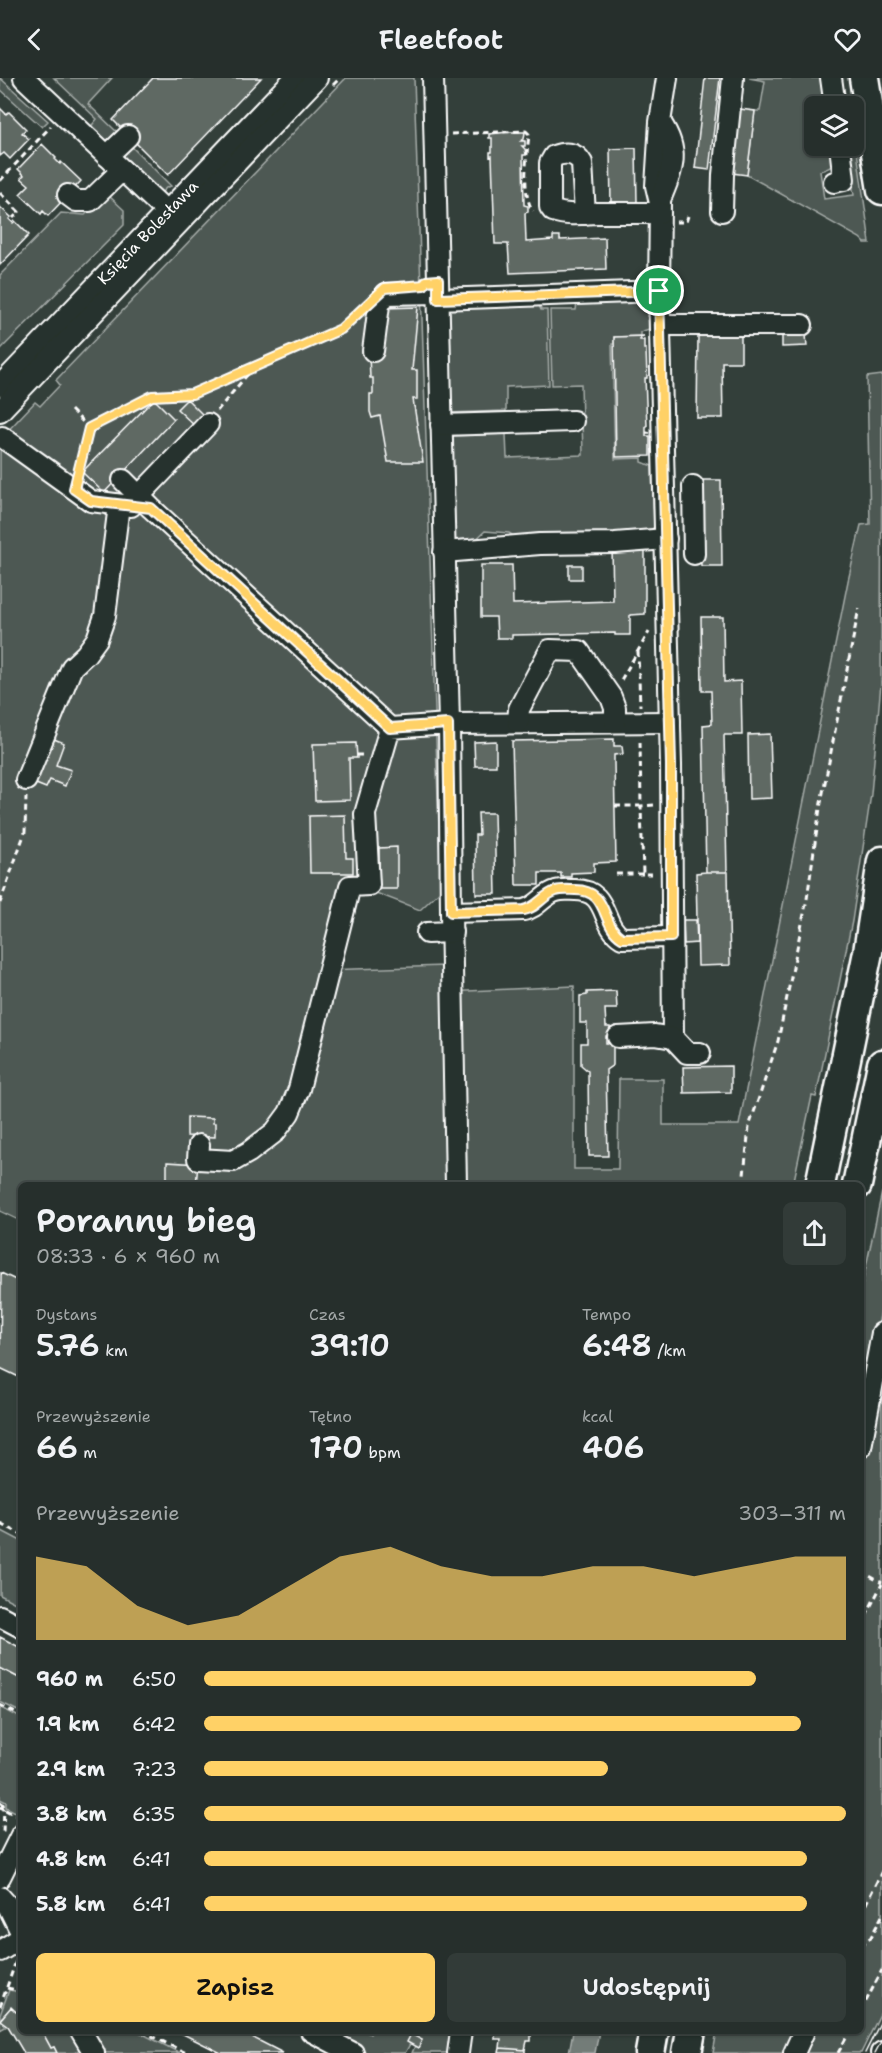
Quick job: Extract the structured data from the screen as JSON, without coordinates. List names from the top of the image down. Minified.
{"streets":{"street":["Księcia Bolesława"]},"page":{"header":"Fleetfoot","heading":["Poranny bieg","08:33 · 6 × 960 m"],"stats":[["Dystans","5.76 km"],["Czas","39:10"],["Tempo","6:48 /km"],["Przewyższenie","66 m"],["Tętno","170 bpm"],["kcal","406"]],"chart":["Przewyższenie","303–311 m"],"list":[{"name":"960 m","note":"6:50"},{"name":"1.9 km","note":"6:42"},{"name":"2.9 km","note":"7:23"},{"name":"3.8 km","note":"6:35"},{"name":"4.8 km","note":"6:41"},{"name":"5.8 km","note":"6:41"}],"buttons":["Zapisz","Udostępnij"]}}
